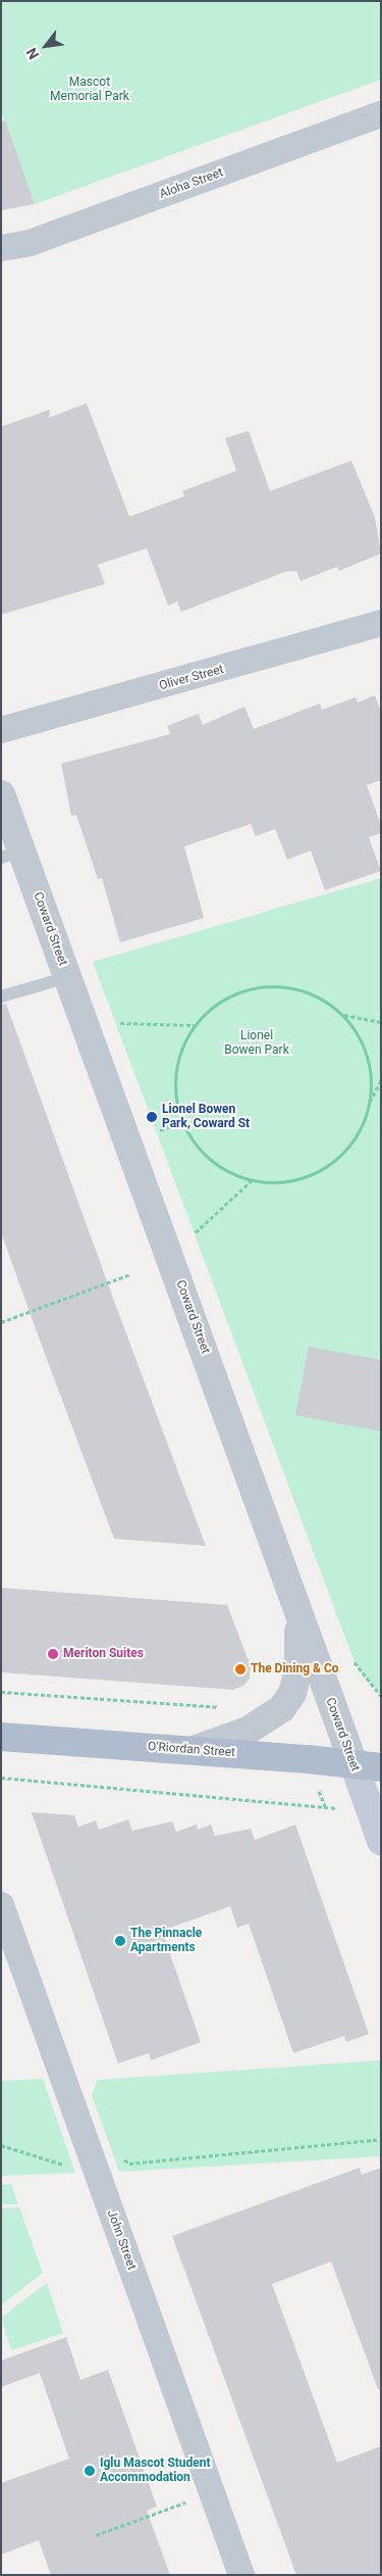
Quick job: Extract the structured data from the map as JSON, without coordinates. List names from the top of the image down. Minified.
{"streets":{"main road":["Coward Street","O'Riordan Street"],"street":["Aloha Street","Oliver Street","John Street"]},"crossings":[["Coward Street","O'Riordan Street"]],"parks":["Mascot Memorial Park","Lionel Bowen Park"],"places":["Lionel Bowen Park, Coward St","Meriton Suites","The Dining & Co","The Pinnacle Apartments","Iglu Mascot Student Accommodation"],"north":"bottom left"}
